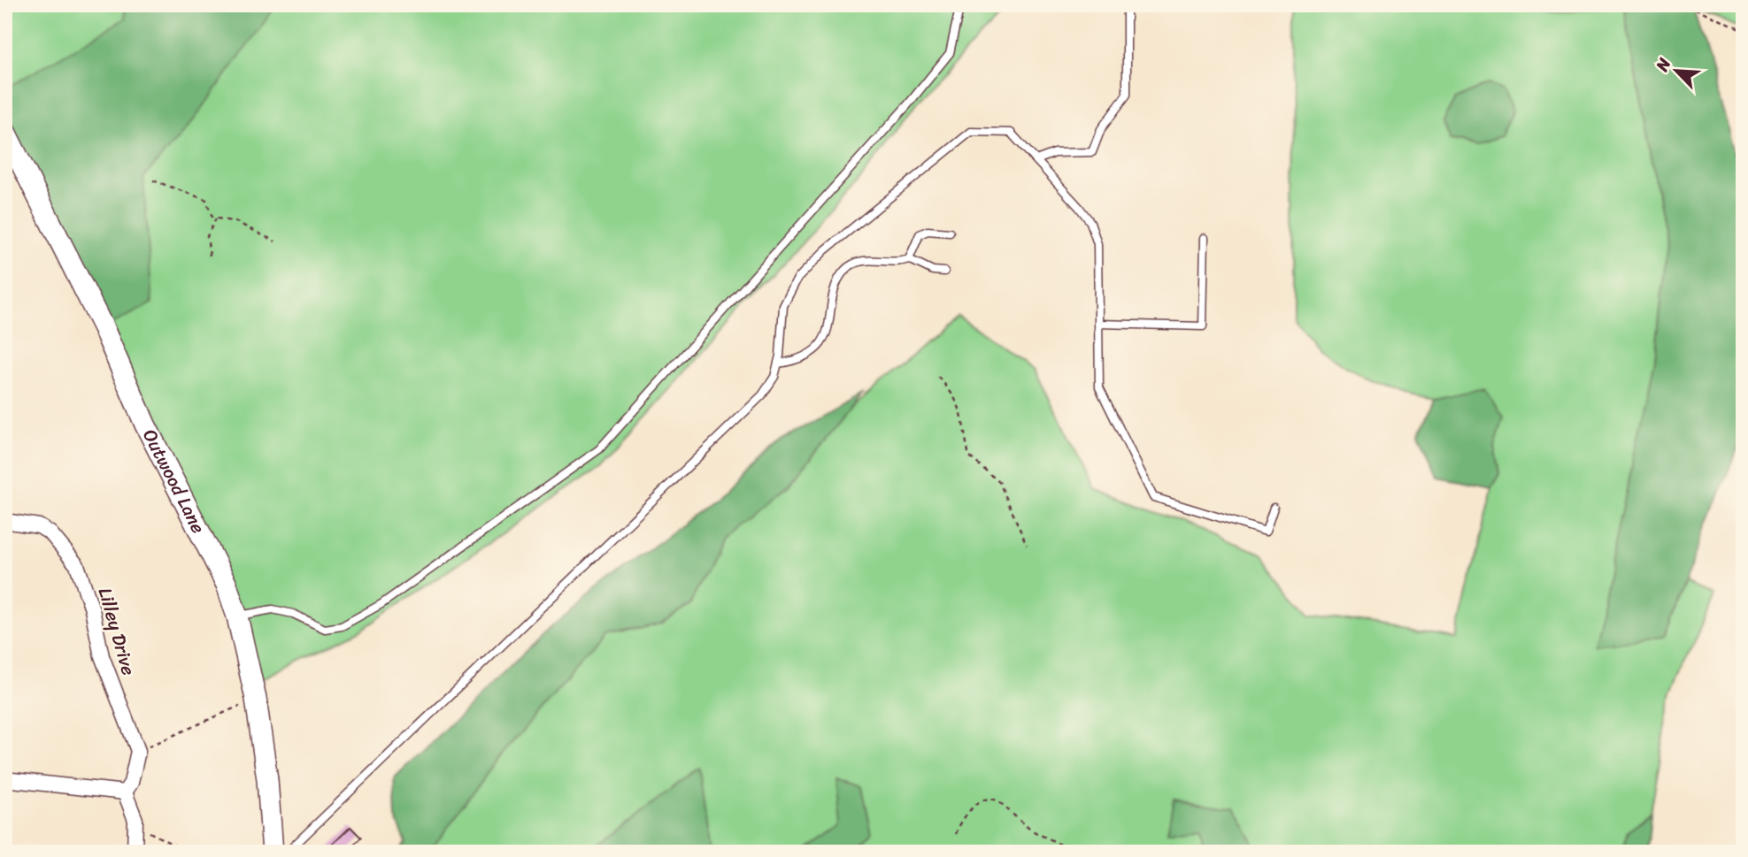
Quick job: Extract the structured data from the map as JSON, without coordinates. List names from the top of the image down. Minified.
{"streets":{"main road":["Outwood Lane"],"street":["Lilley Drive"]},"north":"top left"}
